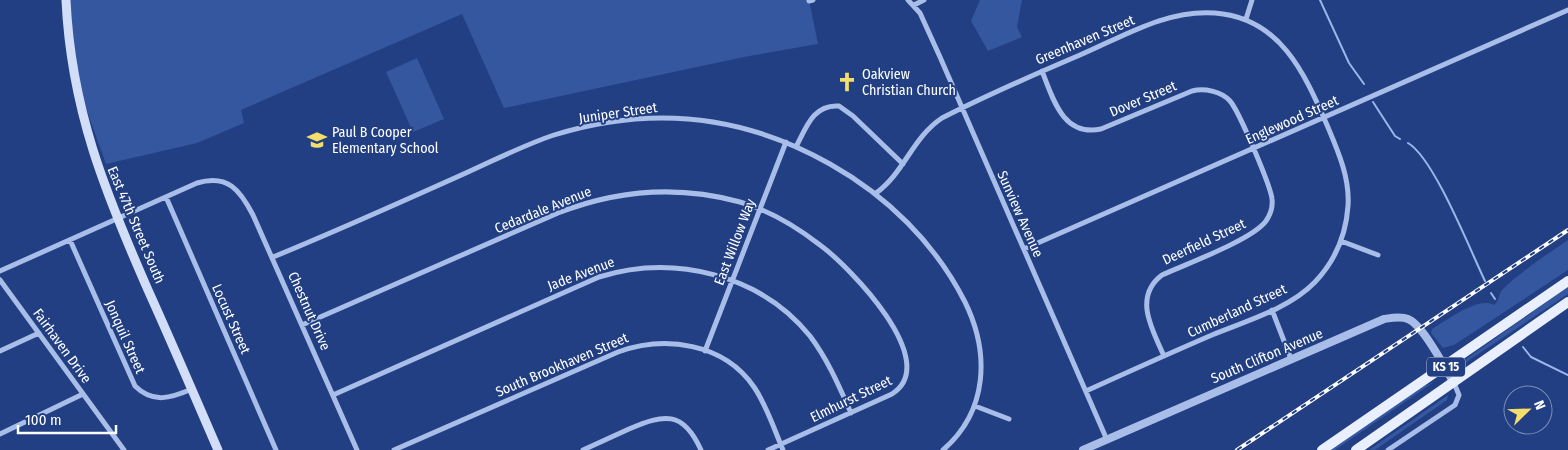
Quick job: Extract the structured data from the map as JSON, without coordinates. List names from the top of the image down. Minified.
{"streets":{"main road":["East 47th Street South","KS 15"],"street":["Greenhaven Street","Dover Street","Juniper Street","Englewood Street","Cedardale Avenue","Sunview Avenue","East Willow Way","Deerfield Street","Jade Avenue","Chestnut Drive","Cumberland Street","Locust Street","Jonquil Street","Fairhaven Drive","South Clifton Avenue","South Brookhaven Street","Elmhurst Street"]},"crossings":[["Greenhaven Street","Dover Street"],["Greenhaven Street","Juniper Street"],["Greenhaven Street","Englewood Street"],["Greenhaven Street","Sunview Avenue"],["Greenhaven Street","Cumberland Street"],["Dover Street","Englewood Street"],["Dover Street","Deerfield Street"],["Juniper Street","East Willow Way"],["Juniper Street","Chestnut Drive"],["Englewood Street","Sunview Avenue"],["Englewood Street","Deerfield Street"],["Englewood Street","Cumberland Street"],["Cedardale Avenue","East Willow Way"],["Cedardale Avenue","Chestnut Drive"],["Cedardale Avenue","Elmhurst Street"],["Sunview Avenue","Cumberland Street"],["Sunview Avenue","South Clifton Avenue"],["East 47th Street South","Jonquil Street"],["East Willow Way","Jade Avenue"],["East Willow Way","South Brookhaven Street"],["Deerfield Street","Cumberland Street"],["Jade Avenue","Chestnut Drive"],["Jade Avenue","Elmhurst Street"],["Chestnut Drive","Locust Street"],["South Clifton Avenue","KS 15"],["South Brookhaven Street","Elmhurst Street"]],"places":{"church":["Oakview Christian Church"],"school or university":["Paul B Cooper Elementary School"]},"scale_bar":"100 m","north":"top right"}
